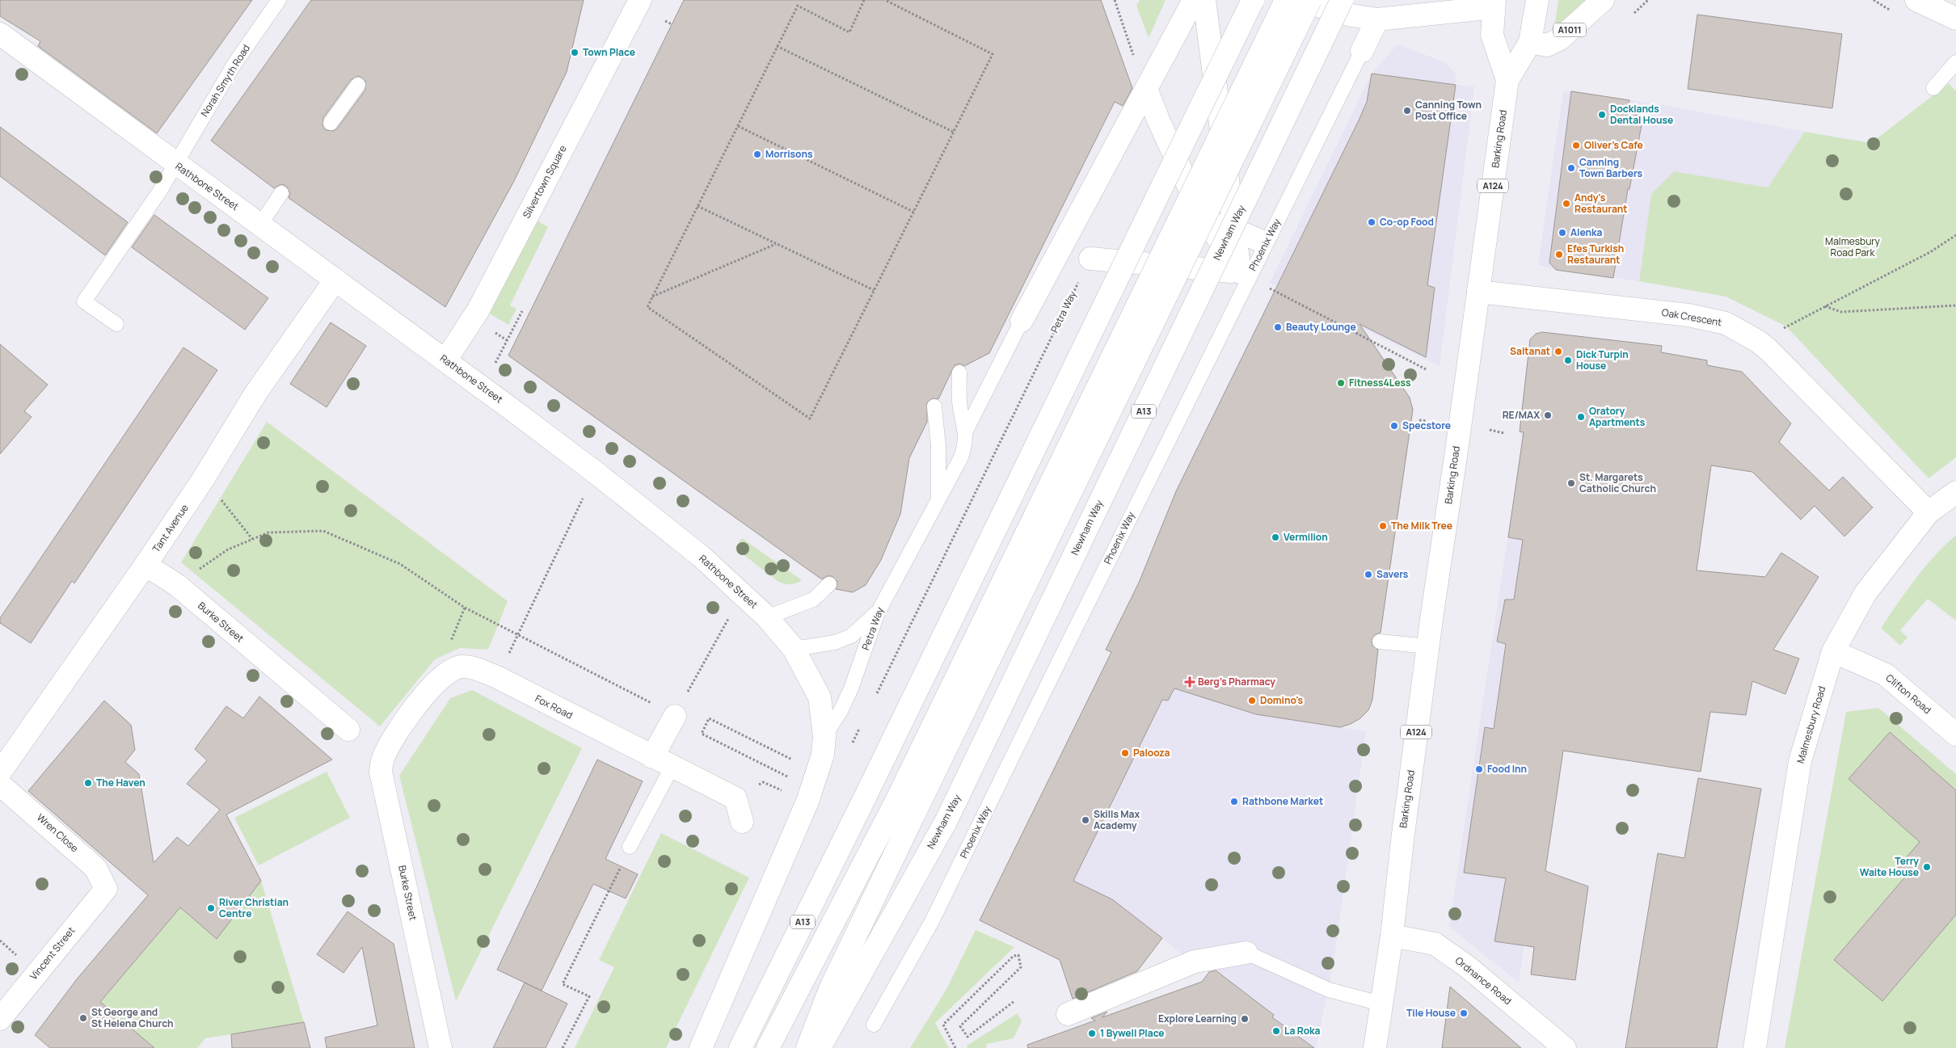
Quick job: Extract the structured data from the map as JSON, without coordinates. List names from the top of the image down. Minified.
{"streets":{"main road":["A1011","Barking Road","Silvertown Square","A124","Rathbone Street","Newham Way","Oak Crescent","A13","Tant Avenue","Burke Street","Clifton Road","Fox Road","Malmesbury Road","Wren Close","Vincent Street","Ordnance Road"],"lane":["Norah Smyth Road","Phoenix Way","Petra Way"]},"crossings":[["A1011","A124"],["Norah Smyth Road","Rathbone Street"],["Barking Road","A124"],["Barking Road","Oak Crescent"],["Barking Road","Ordnance Road"],["Silvertown Square","Rathbone Street"],["Rathbone Street","Petra Way"],["Rathbone Street","Tant Avenue"],["Oak Crescent","Malmesbury Road"],["Tant Avenue","Burke Street"],["Burke Street","Fox Road"],["Clifton Road","Malmesbury Road"],["Wren Close","Vincent Street"]],"parks":["Malmesbury Road Park"],"places":{"other":["Town Place","Canning Town Post Office","Docklands Dental House","Oliver's Cafe","Morrisons","Canning Town Barbers","Andy's Restaurant","Co-op Food","Alenka","Efes Turkish Restaurant","Beauty Lounge","Saltanat","Dick Turpin House","Fitness4Less","RE/MAX","Oratory Apartments","Specstore","St. Margarets Catholic Church","The Milk Tree","Vermilion","Savers","Domino's","Palooza","Food Inn","The Haven","Rathbone Market","Skills Max Academy","Terry Waite House","River Christian Centre","Tile House","St George and St Helena Church","Explore Learning","La Roka","1 Bywell Place"],"health":["Berg's Pharmacy"]}}
